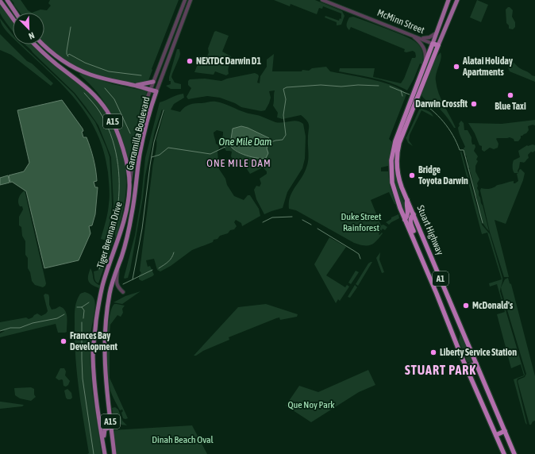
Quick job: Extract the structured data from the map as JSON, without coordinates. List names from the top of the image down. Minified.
{"streets":{"highway":["McMinn Street","Stuart Highway","A1"],"main road":["A15","Garramilla Boulevard","Tiger Brennan Drive"]},"crossings":[["McMinn Street","Stuart Highway"],["A15","Garramilla Boulevard"],["Garramilla Boulevard","Tiger Brennan Drive"]],"districts":["ONE MILE DAM","STUART PARK"],"water":["One Mile Dam"],"parks":["Duke Street Rainforest","Que Noy Park","Dinah Beach Oval"],"places":["NEXTDC Darwin D1","Alatai Holiday Apartments","Blue Taxi","Darwin Crossfit","Bridge Toyota Darwin","McDonald's","Frances Bay Development","Liberty Service Station"],"north":"bottom right"}
